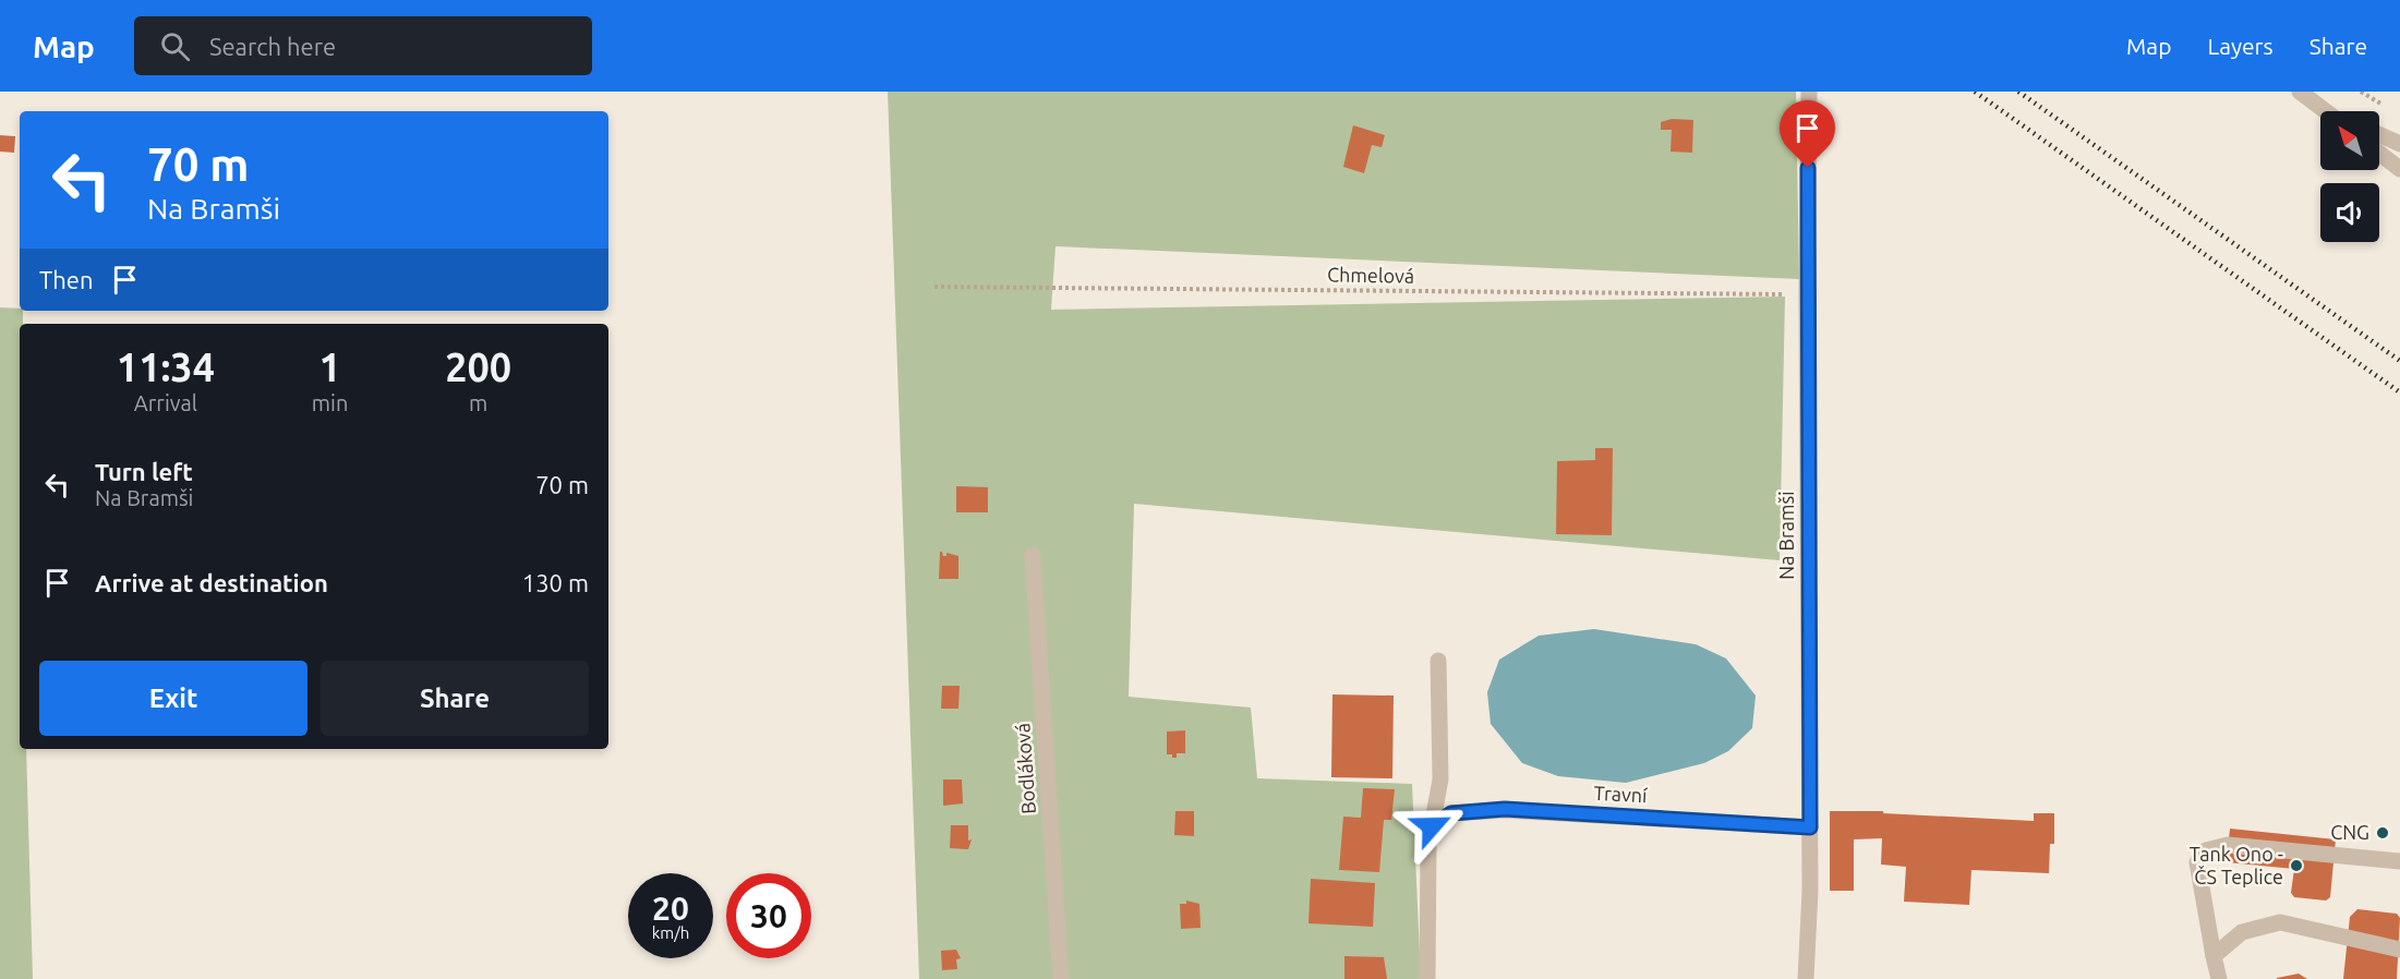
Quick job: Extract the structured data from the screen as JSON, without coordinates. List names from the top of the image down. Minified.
{"streets":{"street":["Na Bramši","Bodláková","Travní"],"path":["Chmelová"]},"crossings":[["Chmelová","Na Bramši"],["Na Bramši","Travní"]],"places":["CNG","Tank Ono - ČS Teplice"],"north":"top left","page":{"header":"Map","search":"Search here","nav":["Map","Layers","Share"],"turn":["70 m","Na Bramši"],"then":"Then","eta":["11:34","Arrival","1","min","200","m"],"list":[{"name":"Turn left","note":"Na Bramši","value":"70 m"},{"name":"Arrive at destination","value":"130 m"}],"buttons":["Exit","Share"],"speed":"20 km/h","limit":"30"}}
